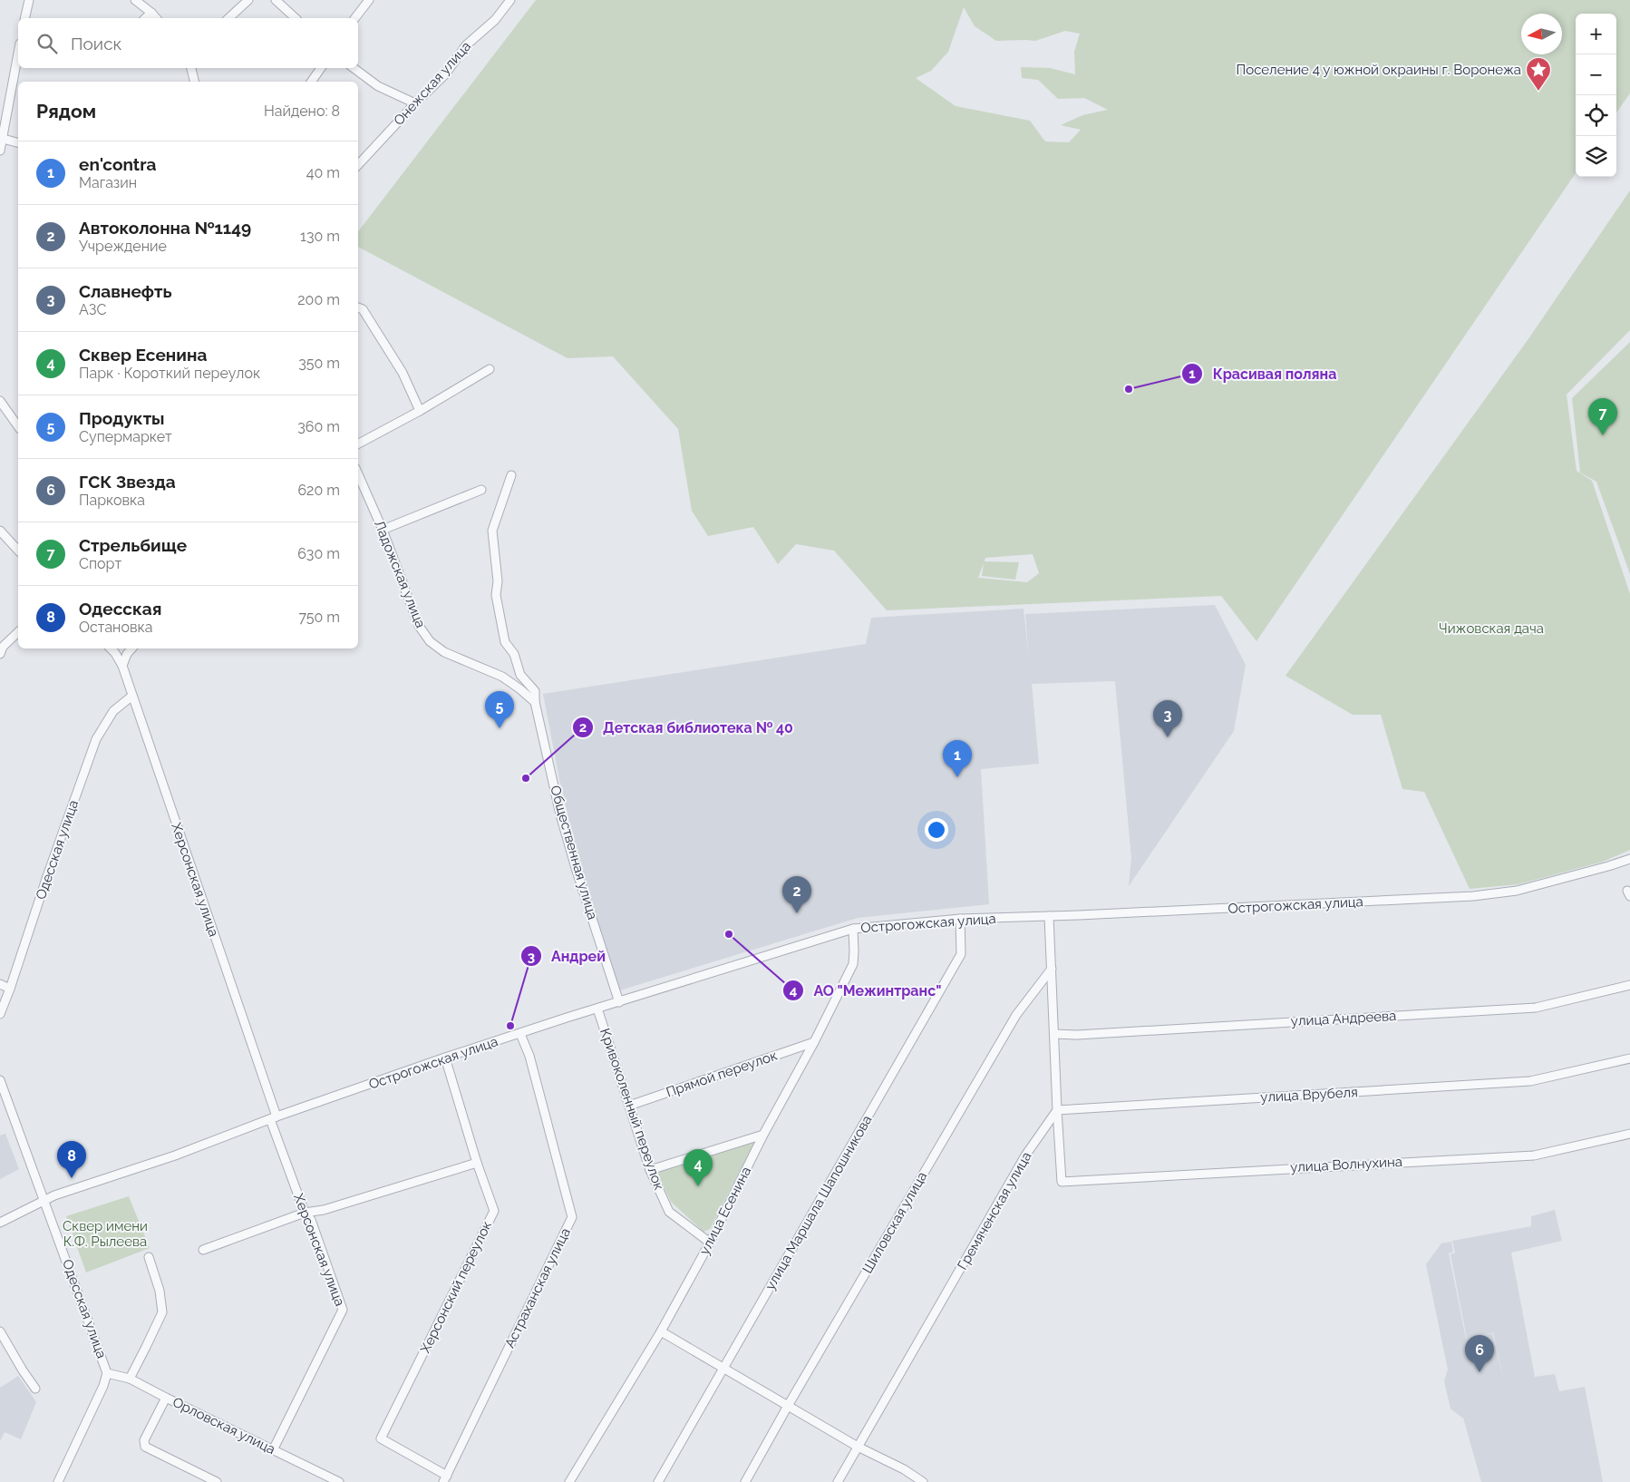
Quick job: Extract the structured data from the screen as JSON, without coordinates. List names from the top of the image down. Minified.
{"streets":{"street":["Онежская улица","Ладожская улица","Одесская улица","Общественная улица","Херсонская улица","Острогожская улица","улица Андреева","Прямой переулок","улица Врубеля","Кривоколенный переулок","улица Волнухина","улица Маршала Шапошникова","улица Есенина","Гремяченская улица","Шиловская улица","Херсонский переулок","Астраханская улица","Орловская улица"]},"crossings":[["Ладожская улица","Общественная улица"],["Одесская улица","Херсонская улица"],["Одесская улица","Острогожская улица"],["Одесская улица","Орловская улица"],["Общественная улица","Острогожская улица"],["Херсонская улица","Острогожская улица"],["Херсонская улица","Орловская улица"],["Острогожская улица","Кривоколенный переулок"],["Острогожская улица","улица Маршала Шапошникова"],["Острогожская улица","улица Есенина"],["Острогожская улица","Херсонский переулок"],["Острогожская улица","Астраханская улица"],["Прямой переулок","Кривоколенный переулок"],["Прямой переулок","улица Есенина"],["улица Врубеля","улица Волнухина"],["улица Врубеля","Гремяченская улица"],["Кривоколенный переулок","улица Есенина"],["улица Волнухина","Гремяченская улица"],["Херсонский переулок","Астраханская улица"]],"parks":["Чижовская дача","Сквер имени К.Ф. Рылеева"],"places":{"place":["Поселение 4 у южной окраины г. Воронежа"],"other":["Красивая поляна","Детская библиотека № 40","АО \"Межинтранс\"","Андрей"]},"north":"left","page":{"map_buttons":["+","−"],"search":"Поиск","heading":["Рядом","Найдено: 8"],"list":[{"mark":"1","name":"en'contra","note":"Магазин","value":"40 m"},{"mark":"2","name":"Автоколонна №1149","note":"Учреждение","value":"130 m"},{"mark":"3","name":"Cлавнефть","note":"АЗС","value":"200 m"},{"mark":"4","name":"Сквер Есенина","note":"Парк · Короткий переулок","value":"350 m"},{"mark":"5","name":"Продукты","note":"Супермаркет","value":"360 m"},{"mark":"6","name":"ГСК Звезда","note":"Парковка","value":"620 m"},{"mark":"7","name":"Стрельбище","note":"Спорт","value":"630 m"},{"mark":"8","name":"Одесская","note":"Остановка","value":"750 m"}],"pins":["7","5","3","1","2","8","4","6"]}}
